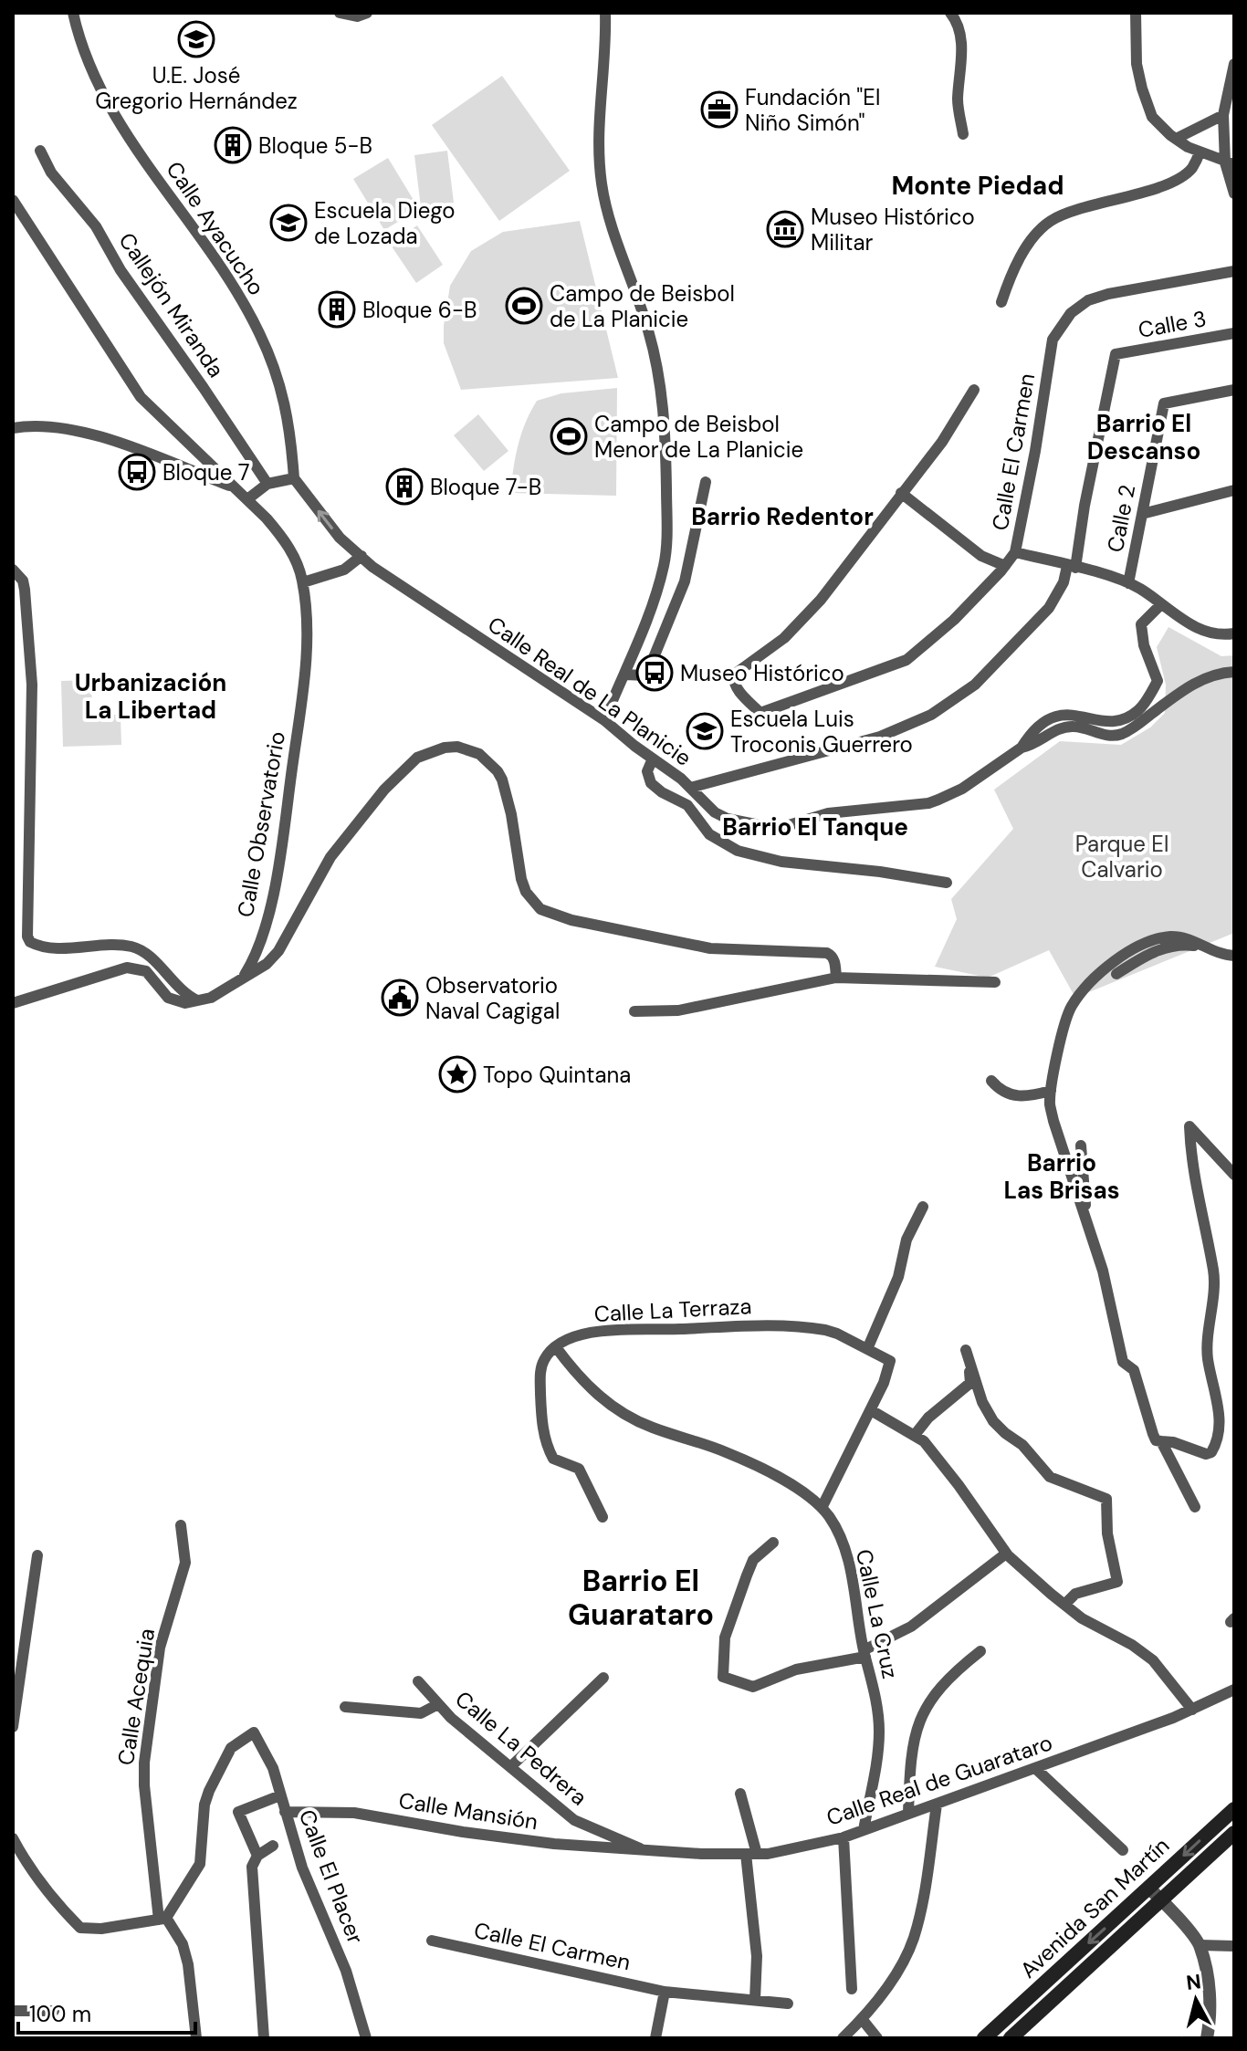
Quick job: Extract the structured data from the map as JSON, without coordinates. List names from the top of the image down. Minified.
{"streets":{"main road":["Avenida San Martín"],"street":["Calle Ayacucho","Callejón Miranda","Calle 3","Calle El Carmen","Calle 2","Calle Real de La Planicie","Calle Observatorio","Calle La Terraza","Calle La Cruz","Calle Acequia","Calle La Pedrera","Calle Real de Guarataro","Calle Mansión","Calle El Placer"]},"crossings":[["Calle Ayacucho","Calle Real de La Planicie"],["Calle La Terraza","Calle La Cruz"],["Calle La Cruz","Calle Real de Guarataro"],["Calle Acequia","Calle El Placer"],["Calle La Pedrera","Calle Real de Guarataro"],["Calle La Pedrera","Calle Mansión"],["Calle Real de Guarataro","Calle Mansión"],["Calle Mansión","Calle El Placer"]],"districts":["Monte Piedad","Barrio El Descanso","Barrio Redentor","Urbanización La Libertad","Barrio El Tanque","Barrio Las Brisas","Barrio El Guarataro"],"parks":["Parque El Calvario"],"places":{"school or university":["U.E. José Gregorio Hernández","Escuela Diego de Lozada","Escuela Luis Troconis Guerrero"],"office":["Fundación \"El Niño Simón\""],"building":["Bloque 5-B","Bloque 6-B","Bloque 7-B"],"museum":["Museo Histórico Militar"],"sports":["Campo de Beisbol de La Planicie","Campo de Beisbol Menor de La Planicie"],"bus stop":["Bloque 7","Museo Histórico"],"public building":["Observatorio Naval Cagigal"],"place":["Topo Quintana"]},"scale_bar":"100 m","north":"top"}
